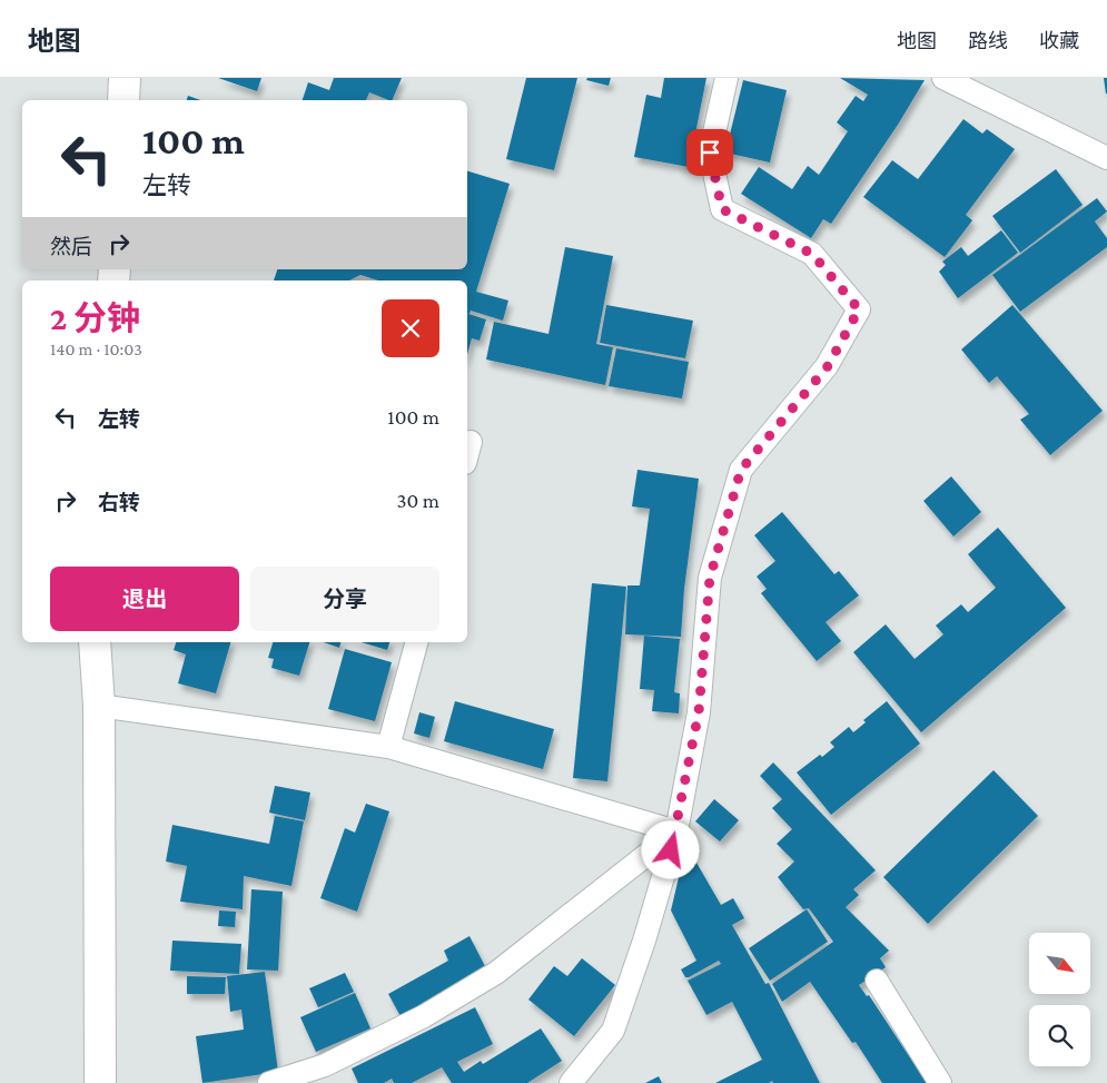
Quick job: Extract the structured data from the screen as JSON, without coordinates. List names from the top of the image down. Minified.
{"north":"bottom right","page":{"header":"地图","nav":["地图","路线","收藏"],"turn":["100 m","左转"],"then":"然后","heading":["2 分钟","140 m · 10:03"],"list":[{"name":"左转","value":"100 m"},{"name":"右转","value":"30 m"}],"buttons":["退出","分享"]}}
